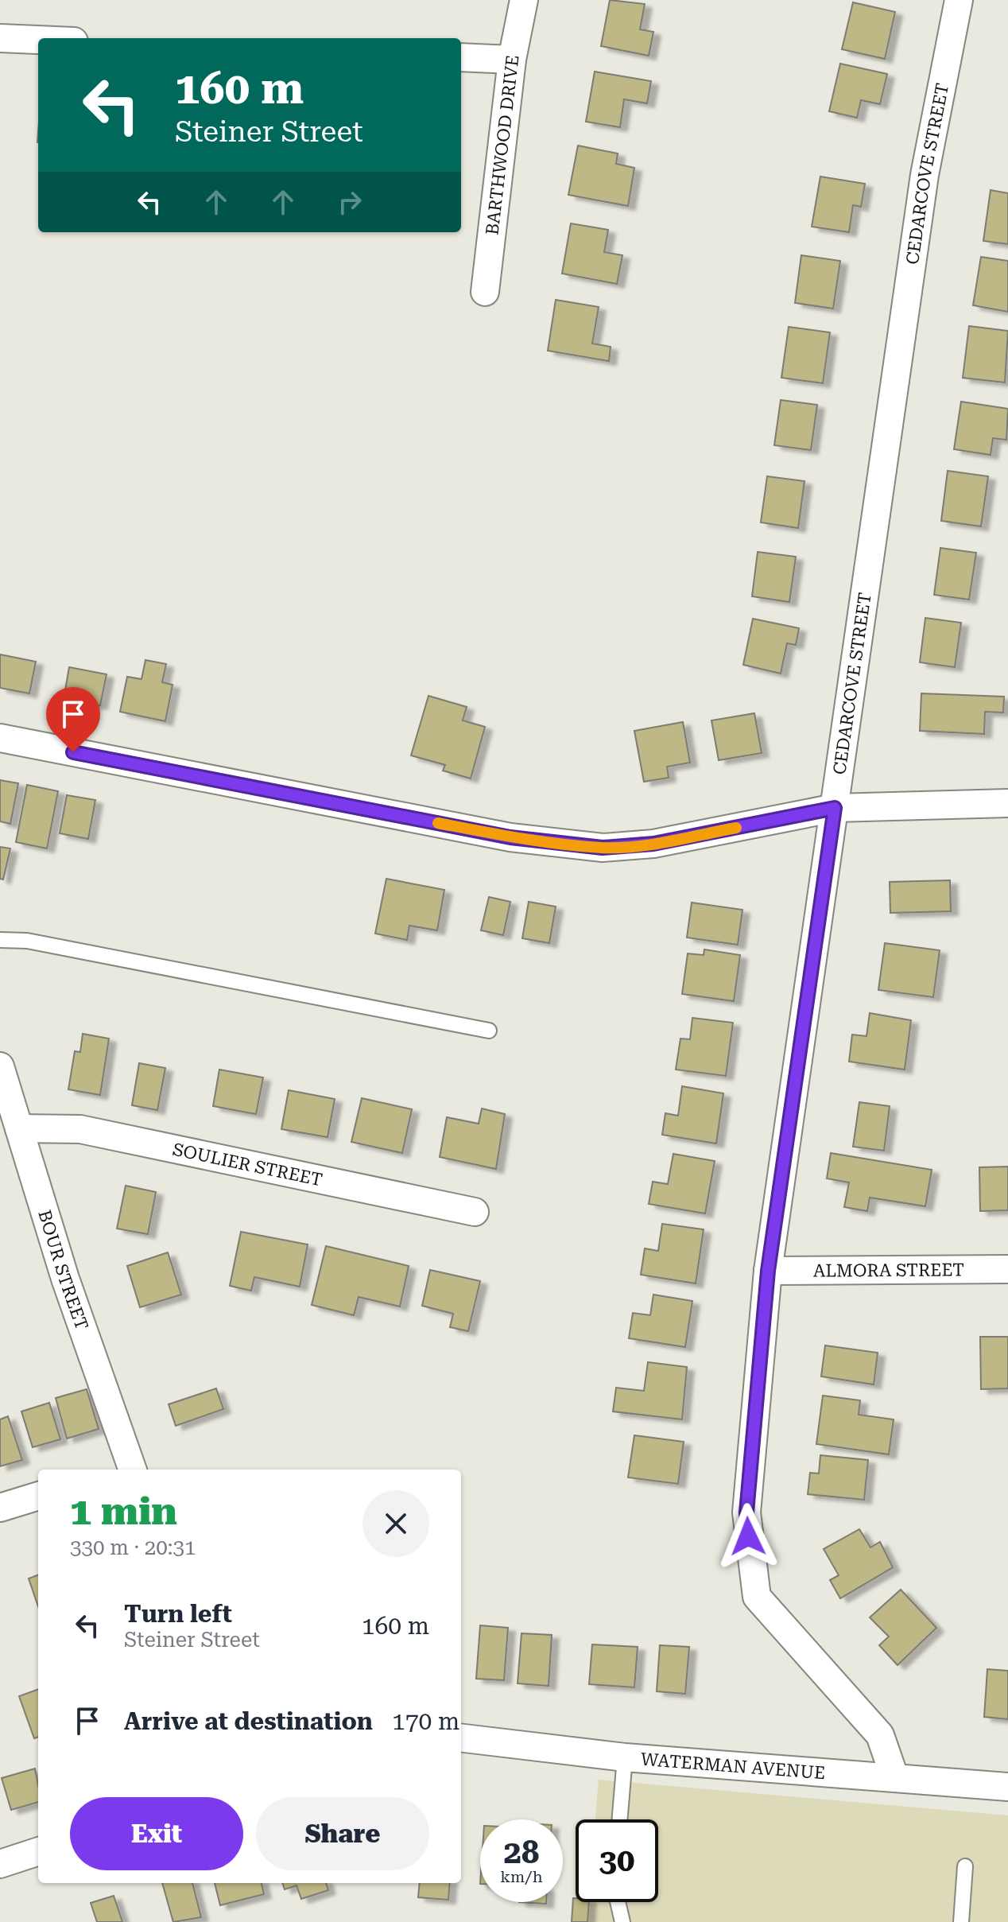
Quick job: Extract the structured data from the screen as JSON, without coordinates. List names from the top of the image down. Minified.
{"streets":{"street":["BARTHWOOD DRIVE","CEDARCOVE STREET","SOULIER STREET","BOUR STREET","ALMORA STREET","WATERMAN AVENUE"]},"crossings":[["CEDARCOVE STREET","ALMORA STREET"],["CEDARCOVE STREET","WATERMAN AVENUE"],["SOULIER STREET","BOUR STREET"]],"page":{"turn":["160 m","Steiner Street"],"heading":["1 min","330 m · 20:31"],"list":[{"name":"Turn left","note":"Steiner Street","value":"160 m"},{"name":"Arrive at destination","value":"170 m"}],"buttons":["Exit","Share"],"speed":"28 km/h","limit":"30"}}
